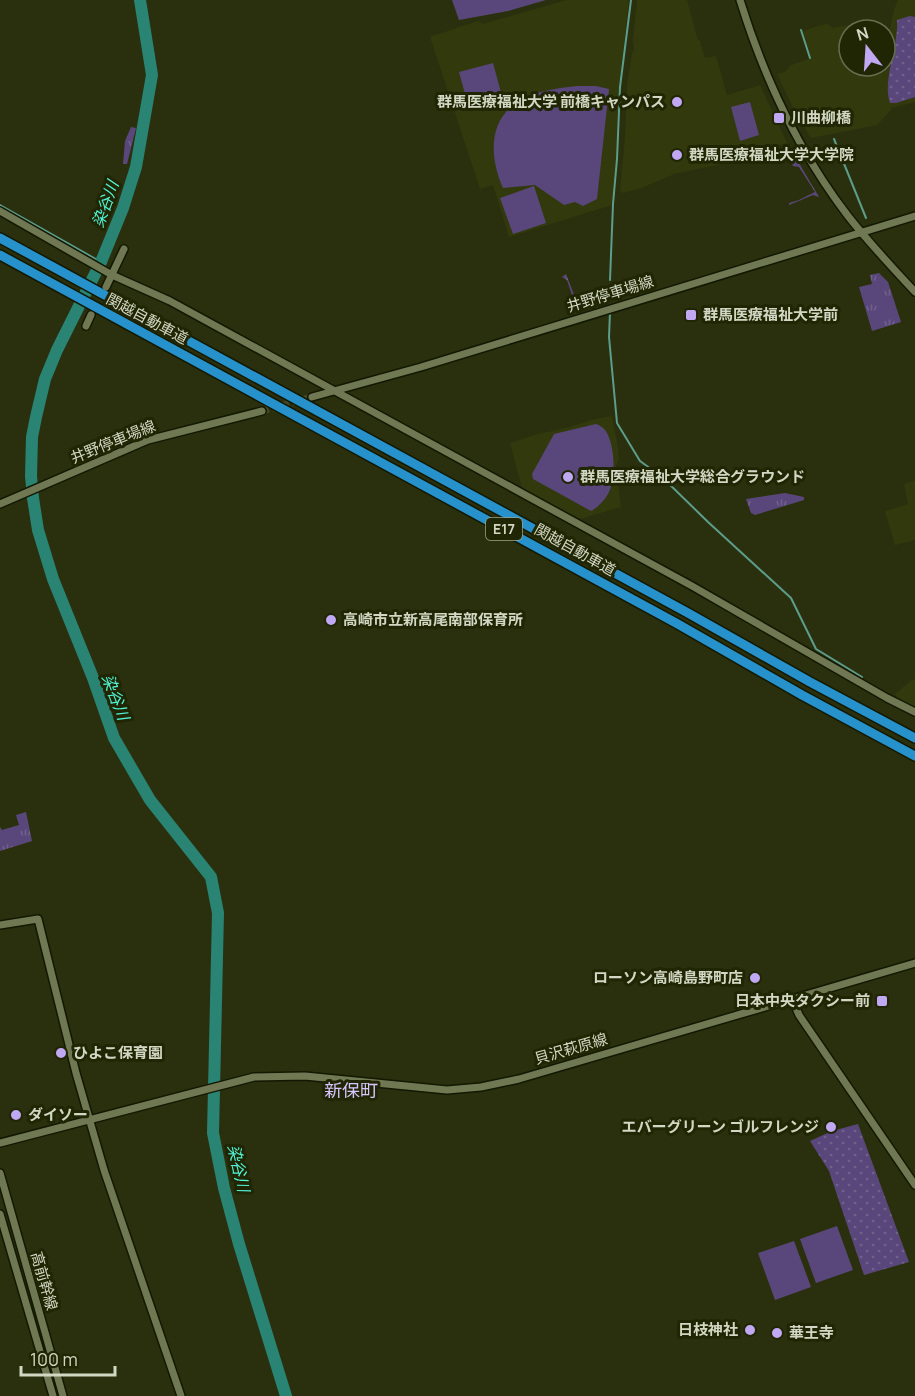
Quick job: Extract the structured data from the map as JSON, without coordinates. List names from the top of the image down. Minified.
{"streets":{"highway":["関越自動車道","E17"],"street":["井野停車場線","貝沢萩原線","高前幹線"]},"crossings":[["関越自動車道","E17"]],"districts":["新保町"],"water":["染谷川"],"places":{"other":["群馬医療福祉大学 前橋キャンパス","群馬医療福祉大学大学院","群馬医療福祉大学総合グラウンド","高崎市立新高尾南部保育所","ローソン高崎島野町店","ひよこ保育園","ダイソー","エバーグリーン ゴルフレンジ","日枝神社","華王寺"],"transit":["川曲柳橋","群馬医療福祉大学前","日本中央タクシー前"]},"scale_bar":"100 m","north":"top"}
